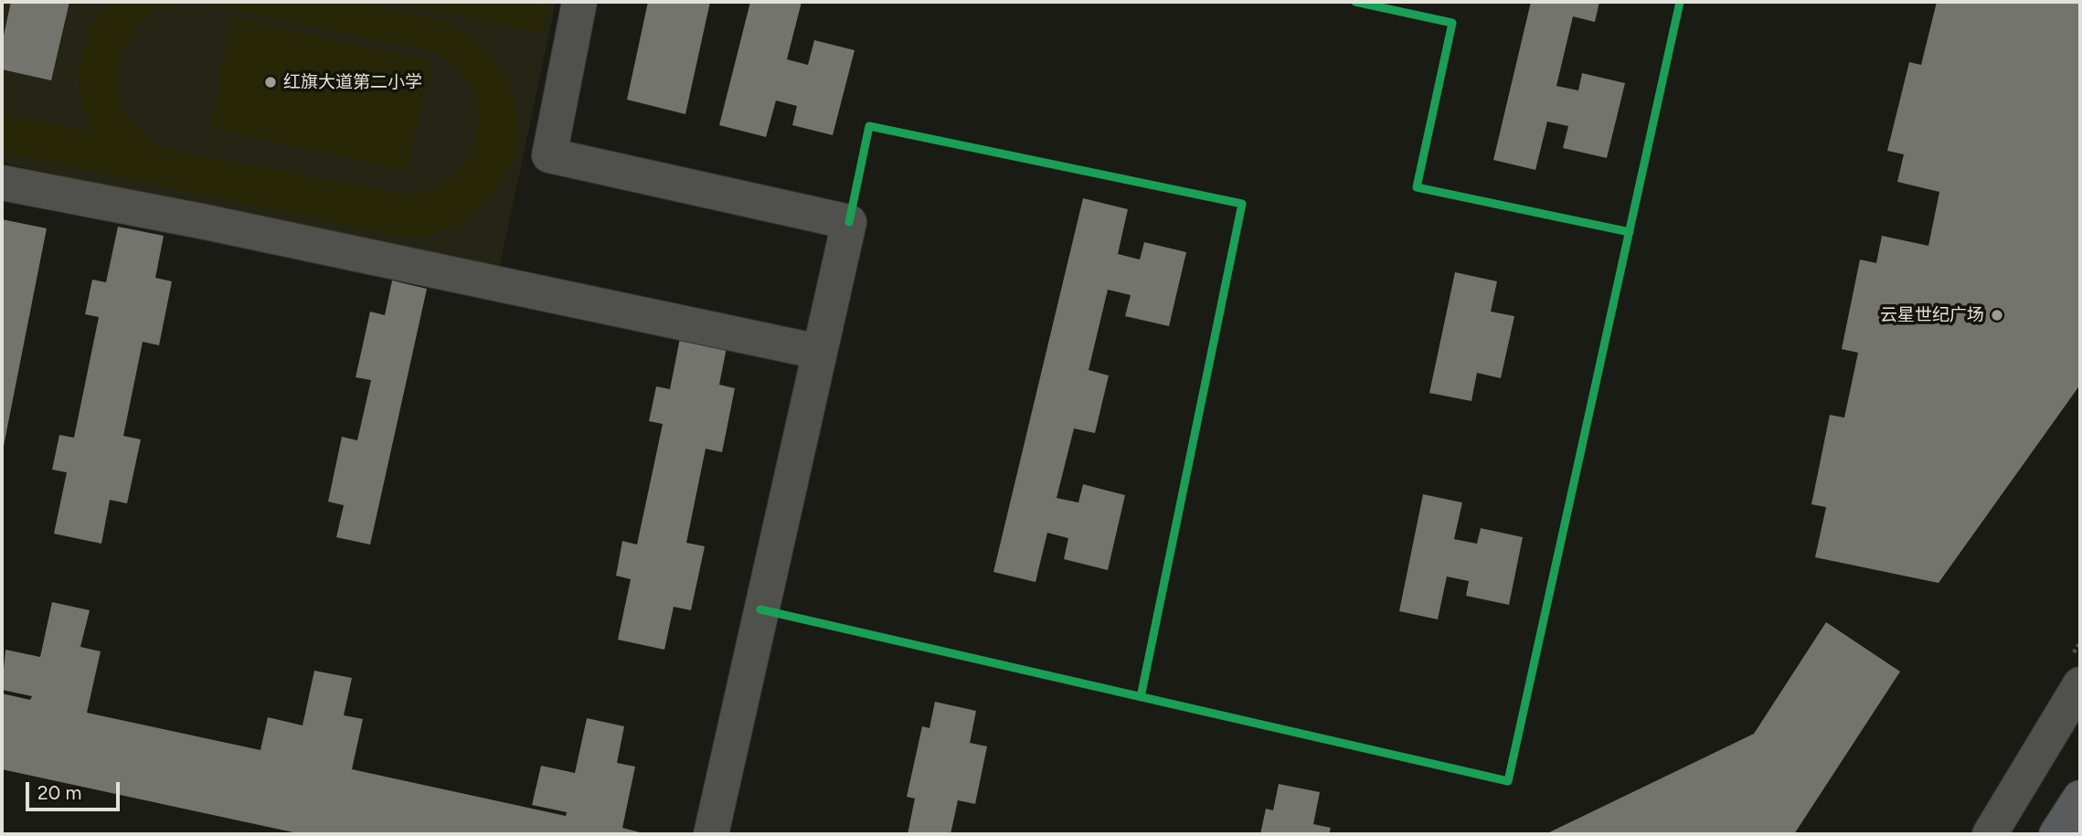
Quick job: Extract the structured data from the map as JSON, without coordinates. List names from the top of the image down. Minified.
{"places":["红旗大道第二小学","云星世纪广场"],"scale_bar":"20 m"}
